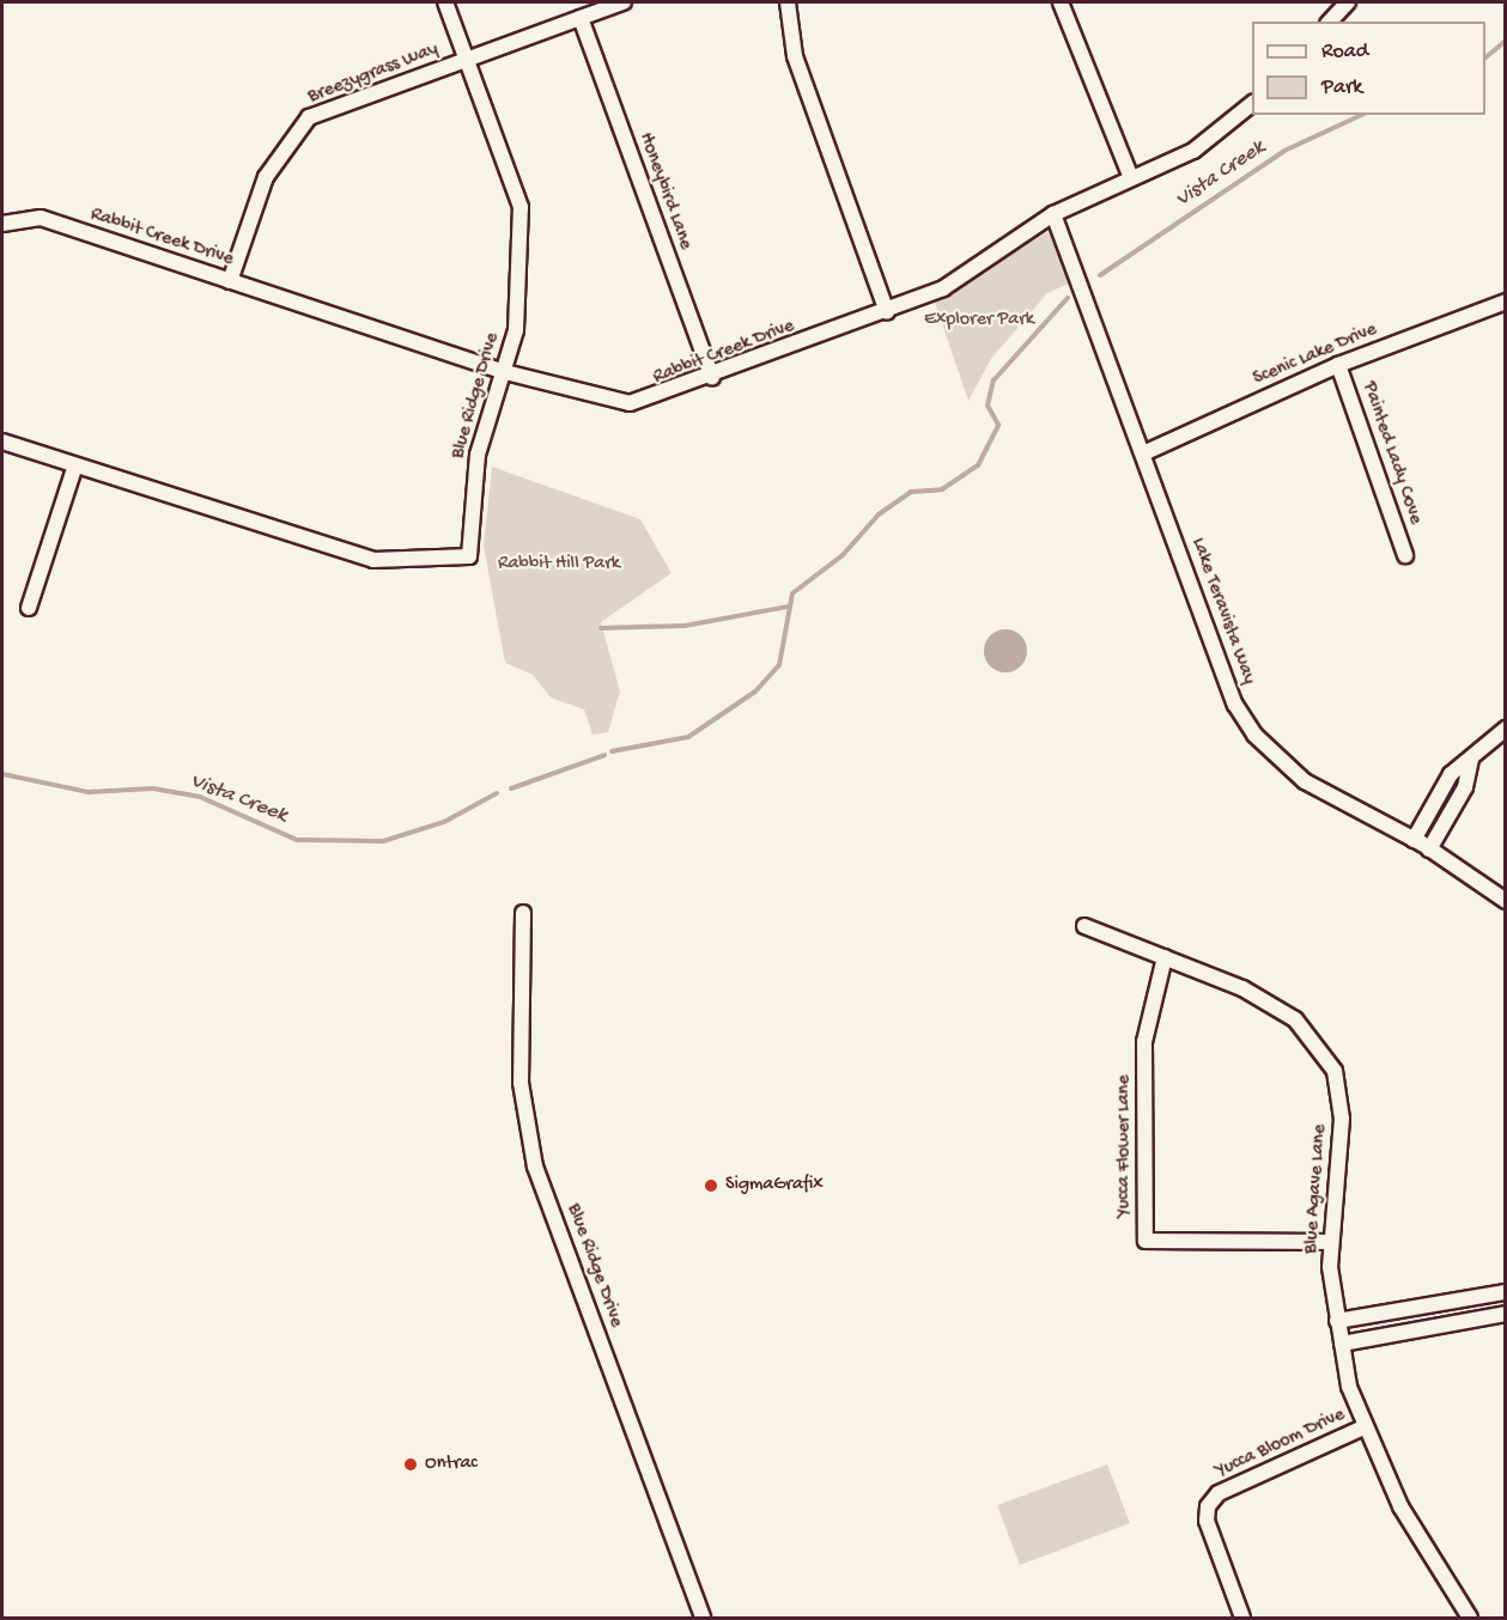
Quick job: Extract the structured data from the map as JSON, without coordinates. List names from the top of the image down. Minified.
{"streets":{"street":["Breezygrass Way","Honeybird Lane","Rabbit Creek Drive","Scenic Lake Drive","Blue Ridge Drive","Painted Lady Cove","Lake Teravista Way","Yucca Flower Lane","Blue Agave Lane","Yucca Bloom Drive"]},"crossings":[["Breezygrass Way","Honeybird Lane"],["Breezygrass Way","Rabbit Creek Drive"],["Breezygrass Way","Blue Ridge Drive"],["Honeybird Lane","Rabbit Creek Drive"],["Rabbit Creek Drive","Blue Ridge Drive"],["Rabbit Creek Drive","Lake Teravista Way"],["Scenic Lake Drive","Painted Lady Cove"],["Scenic Lake Drive","Lake Teravista Way"],["Yucca Flower Lane","Blue Agave Lane"],["Blue Agave Lane","Yucca Bloom Drive"]],"water":["Vista Creek"],"parks":["Explorer Park","Rabbit Hill Park"],"places":["SigmaGrafix","Ontrac"],"legend":["Road","Park"]}
